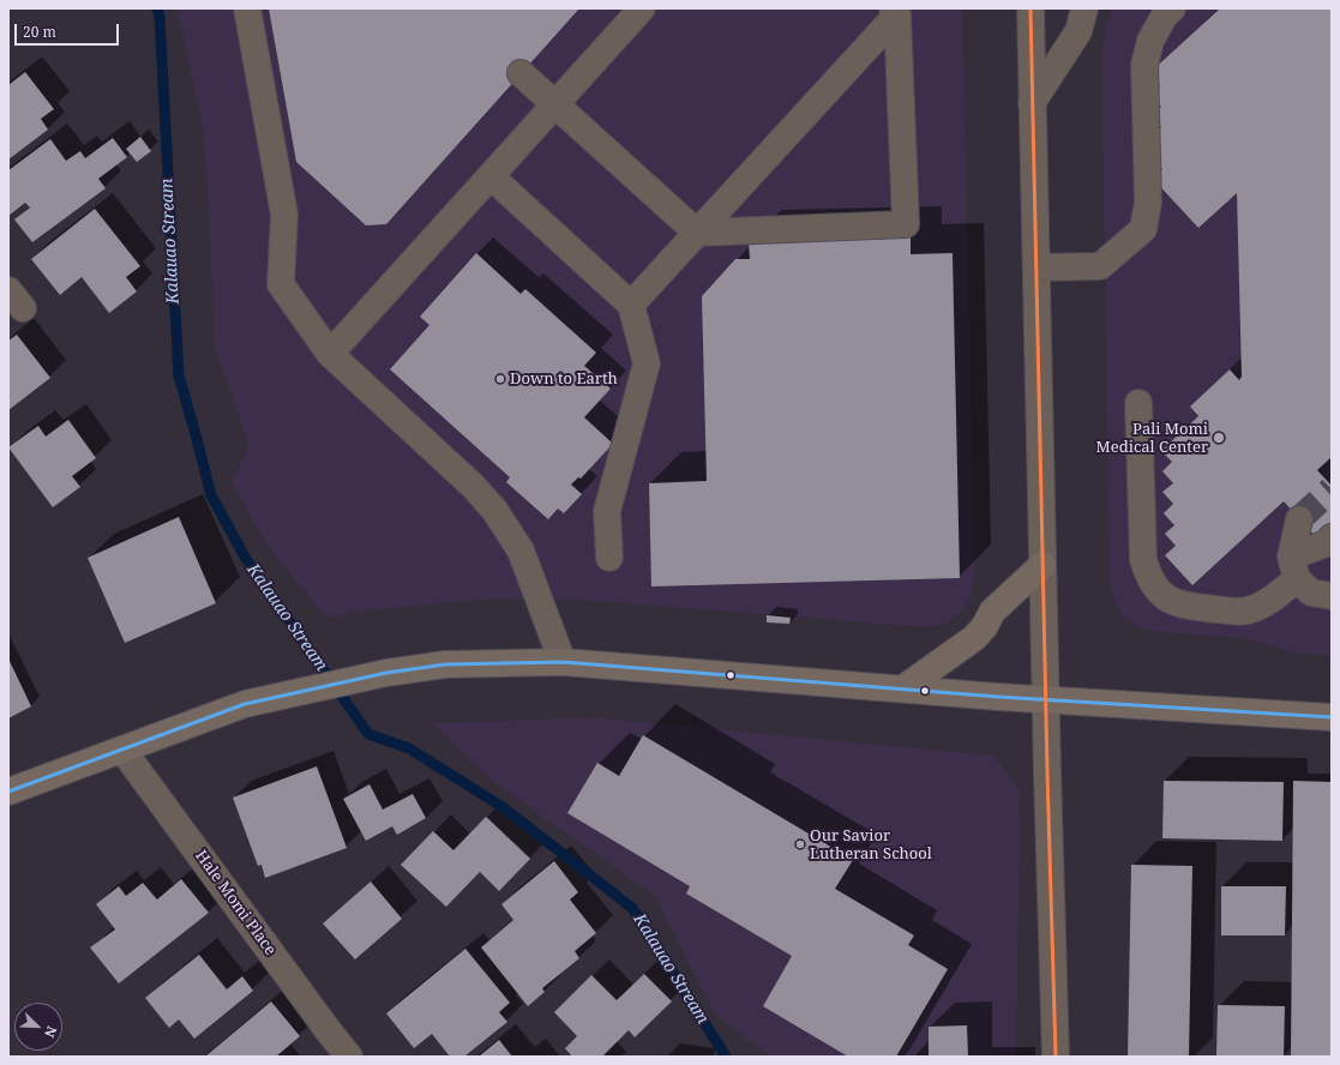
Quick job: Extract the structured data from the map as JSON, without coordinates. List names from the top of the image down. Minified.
{"streets":{"street":["Hale Momi Place"]},"water":["Kalauao Stream"],"places":["Down to Earth","Pali Momi Medical Center","Our Savior Lutheran School"],"scale_bar":"20 m","north":"bottom right"}
